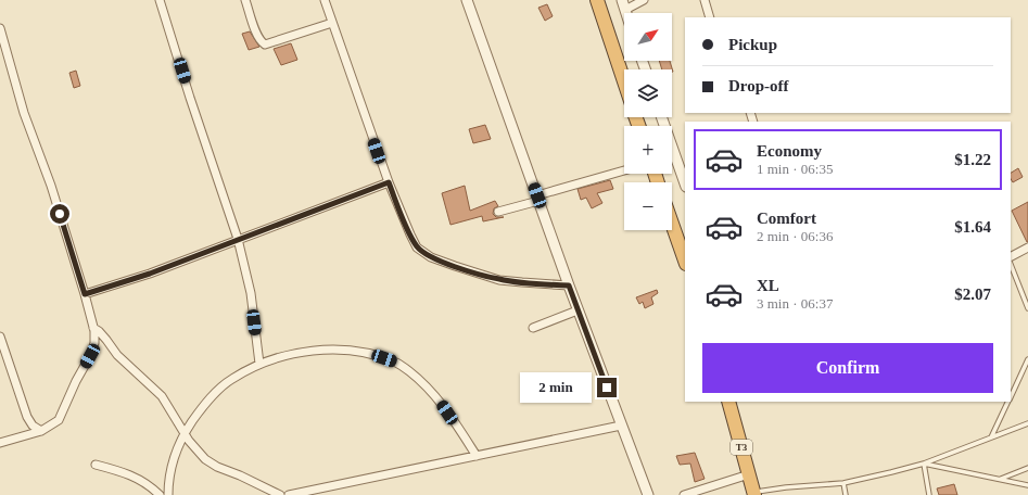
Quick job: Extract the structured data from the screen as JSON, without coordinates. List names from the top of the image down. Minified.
{"streets":{"highway":["T3"]},"north":"top right","page":{"map_buttons":["+","−"],"banner":["Pickup","Drop-off"],"list":[{"name":"Economy","note":"1 min · 06:35","value":"$1.22"},{"name":"Comfort","note":"2 min · 06:36","value":"$1.64"},{"name":"XL","note":"3 min · 06:37","value":"$2.07"}],"buttons":"Confirm","bubble":"2 min"}}
